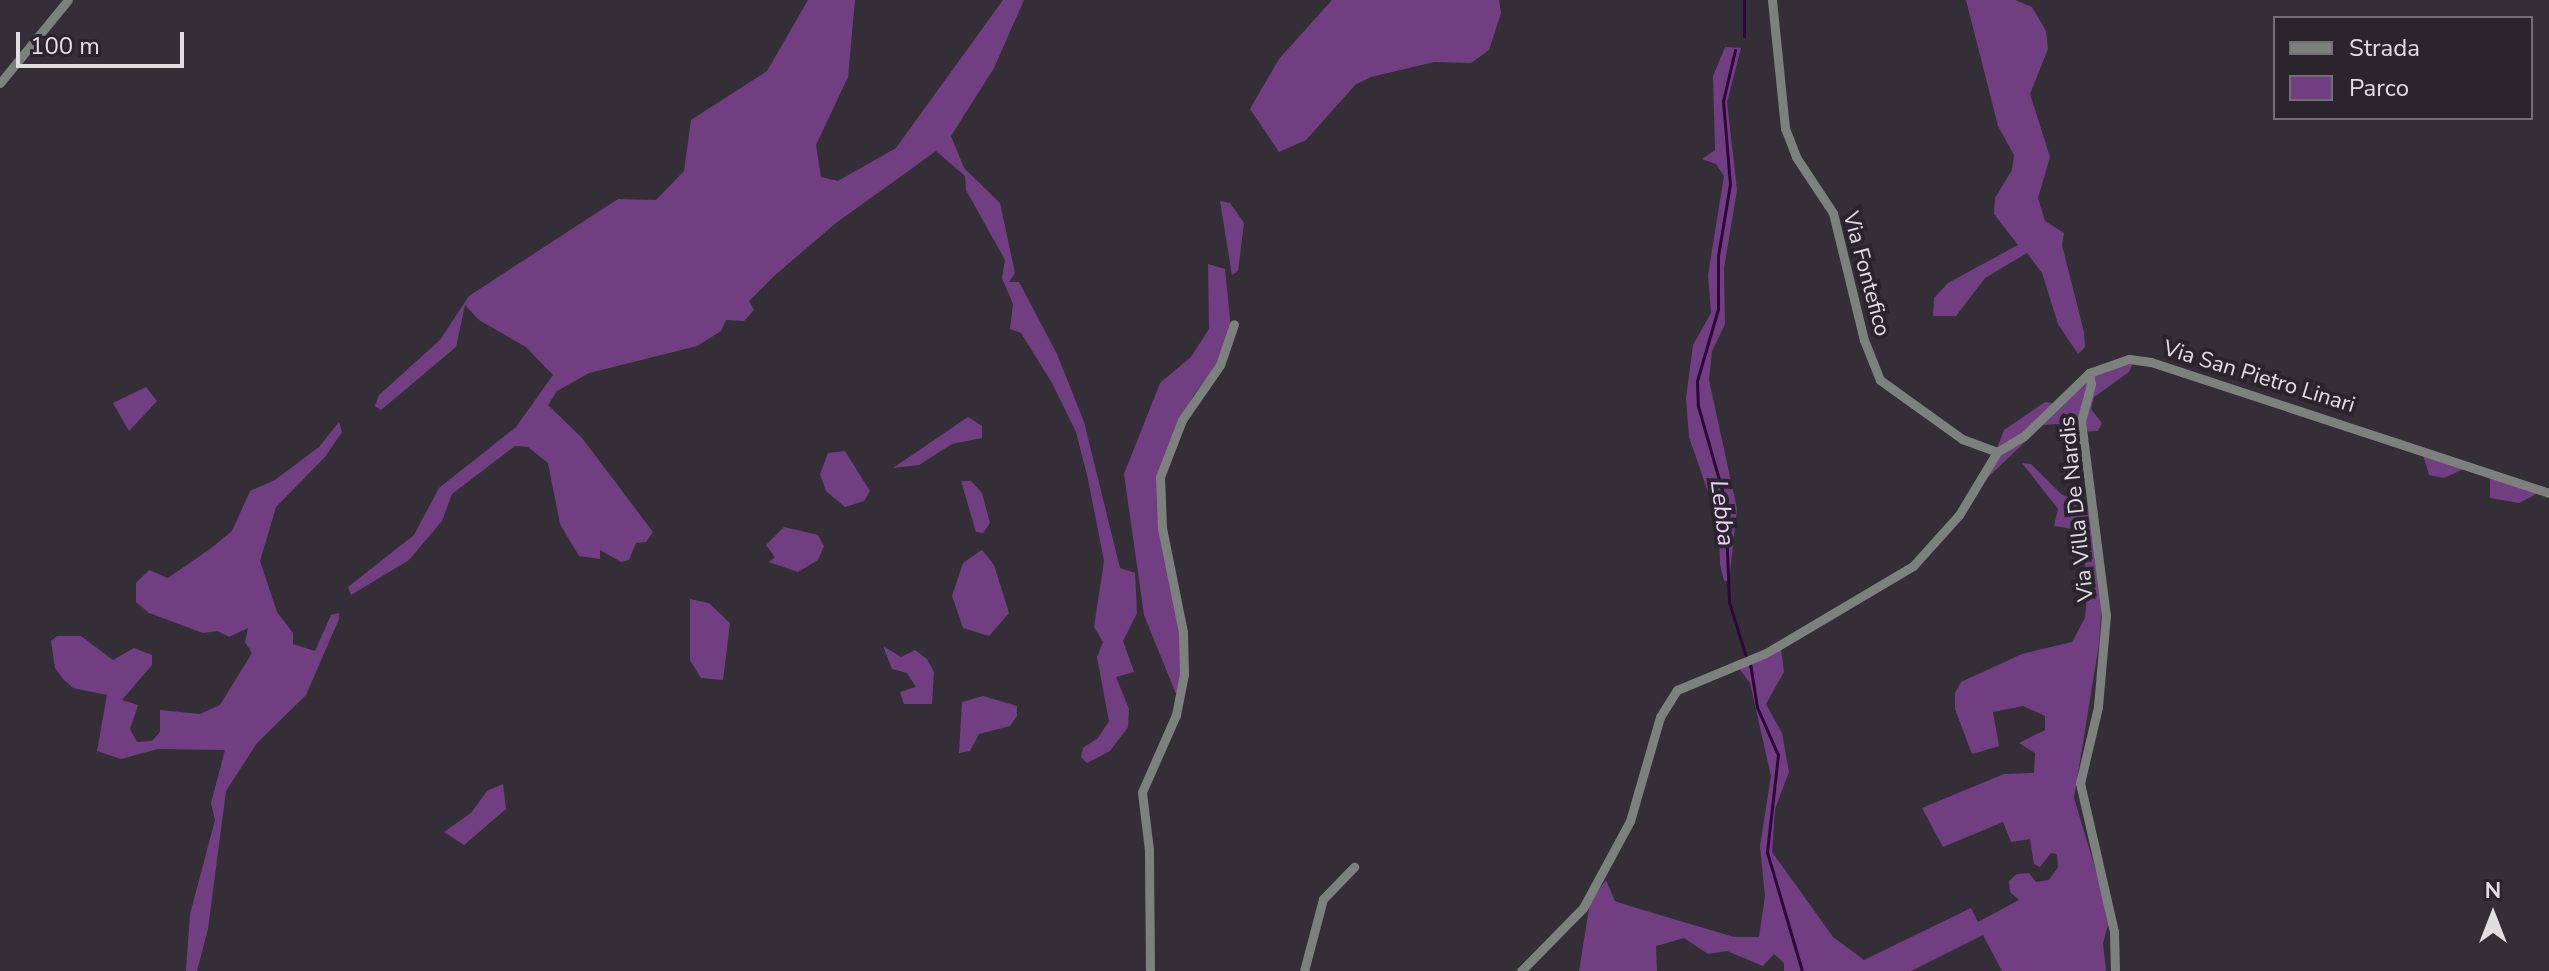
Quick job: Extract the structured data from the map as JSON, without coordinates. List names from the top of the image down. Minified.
{"streets":{"street":["Via Fontefico","Via San Pietro Linari","Via Villa De Nardis"]},"crossings":[["Via Fontefico","Via San Pietro Linari"],["Via San Pietro Linari","Via Villa De Nardis"]],"water":["Lebba"],"legend":["Strada","Parco"],"scale_bar":"100 m","north":"top"}
